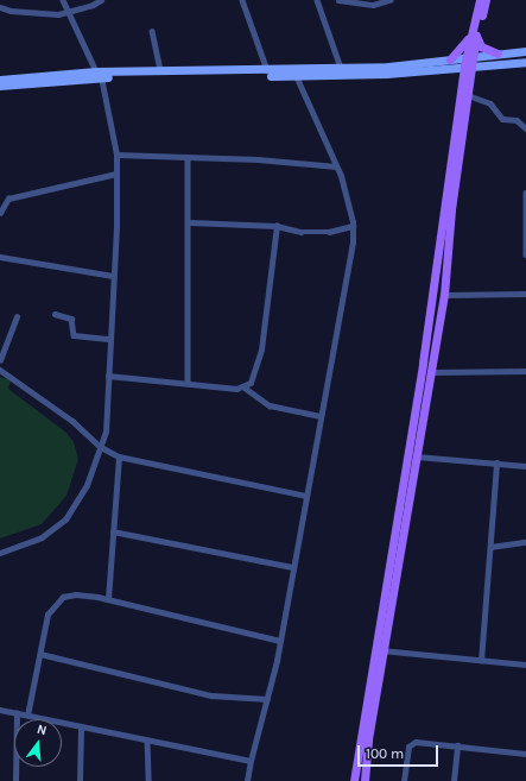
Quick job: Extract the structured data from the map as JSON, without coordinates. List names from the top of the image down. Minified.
{"scale_bar":"100 m","north":"top"}
